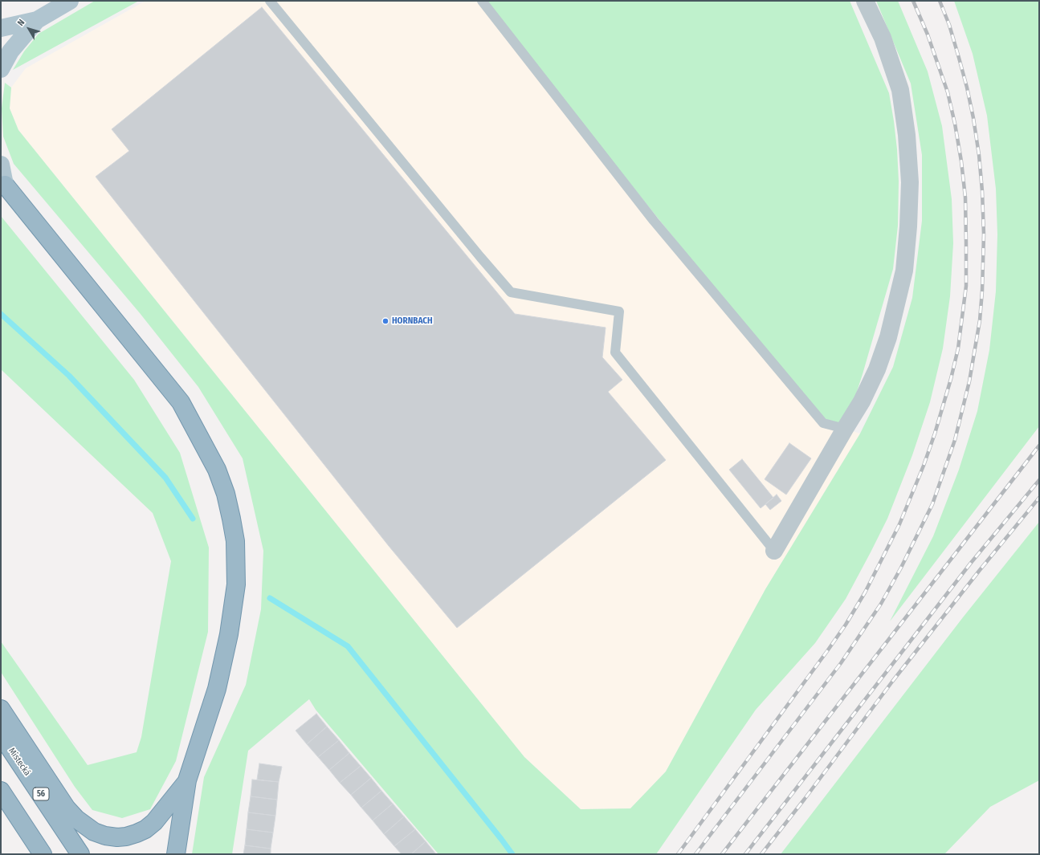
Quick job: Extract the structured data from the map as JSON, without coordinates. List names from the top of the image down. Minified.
{"streets":{"highway":["Místecká","56"]},"places":["HORNBACH"],"north":"top left"}
